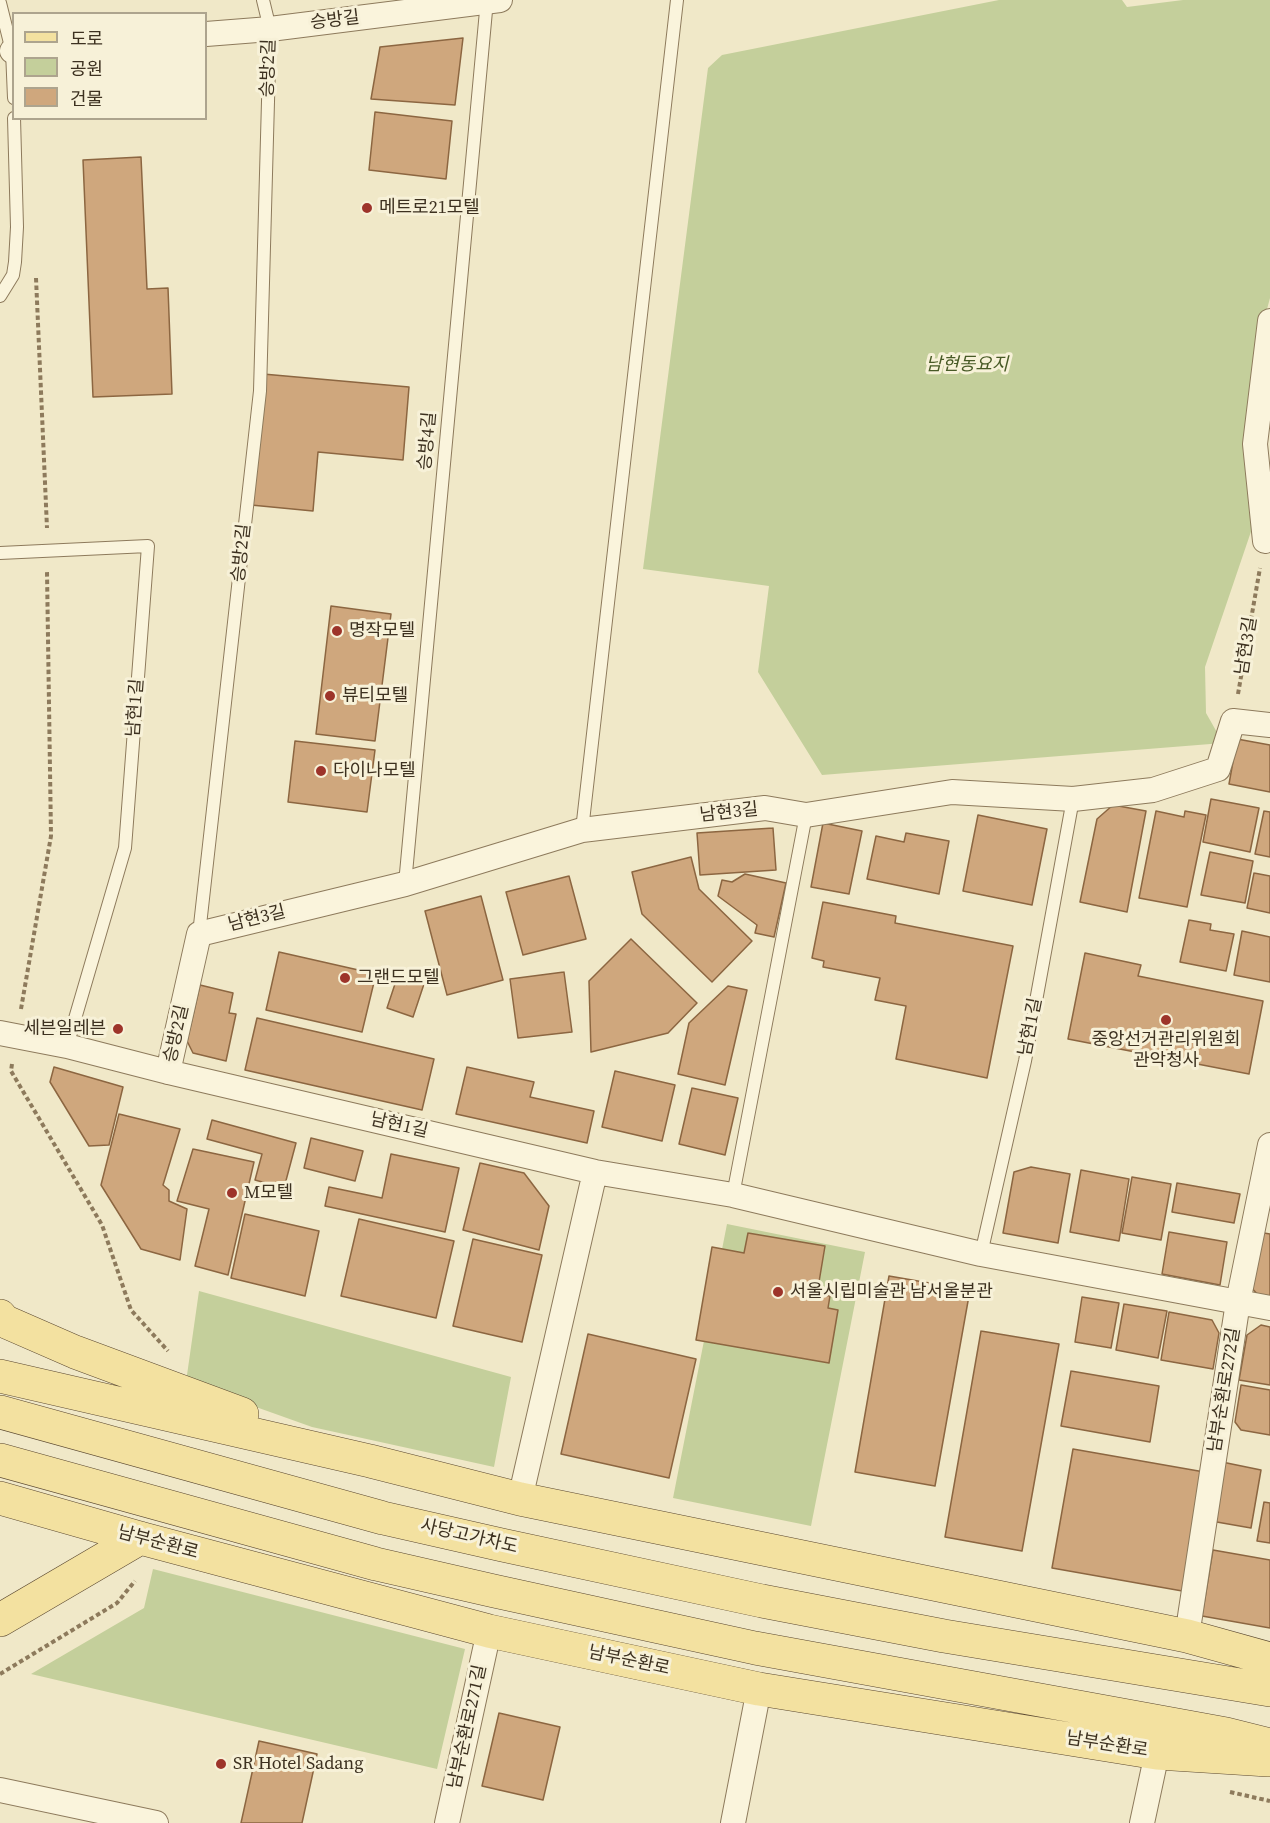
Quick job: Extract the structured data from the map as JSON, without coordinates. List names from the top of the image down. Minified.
{"streets":{"main road":["사당고가차도","남부순환로"],"street":["승방길","승방2길","남현3길","남현1길","남부순환로272길","남부순환로271길"],"lane":["승방4길"]},"crossings":[["승방길","승방2길"],["승방길","승방4길"],["승방2길","남현3길"],["승방2길","남현1길"],["승방4길","남현3길"],["남현3길","남현1길"],["남현1길","남부순환로272길"],["남부순환로","남부순환로271길"]],"parks":["남현동요지"],"places":["메트로21모텔","명작모텔","뷰티모텔","다이나모텔","그랜드모텔","중앙선거관리위원회 관악청사","세븐일레븐","M모텔","서울시립미술관 남서울분관","SR Hotel Sadang"],"legend":["도로","공원","건물"]}
